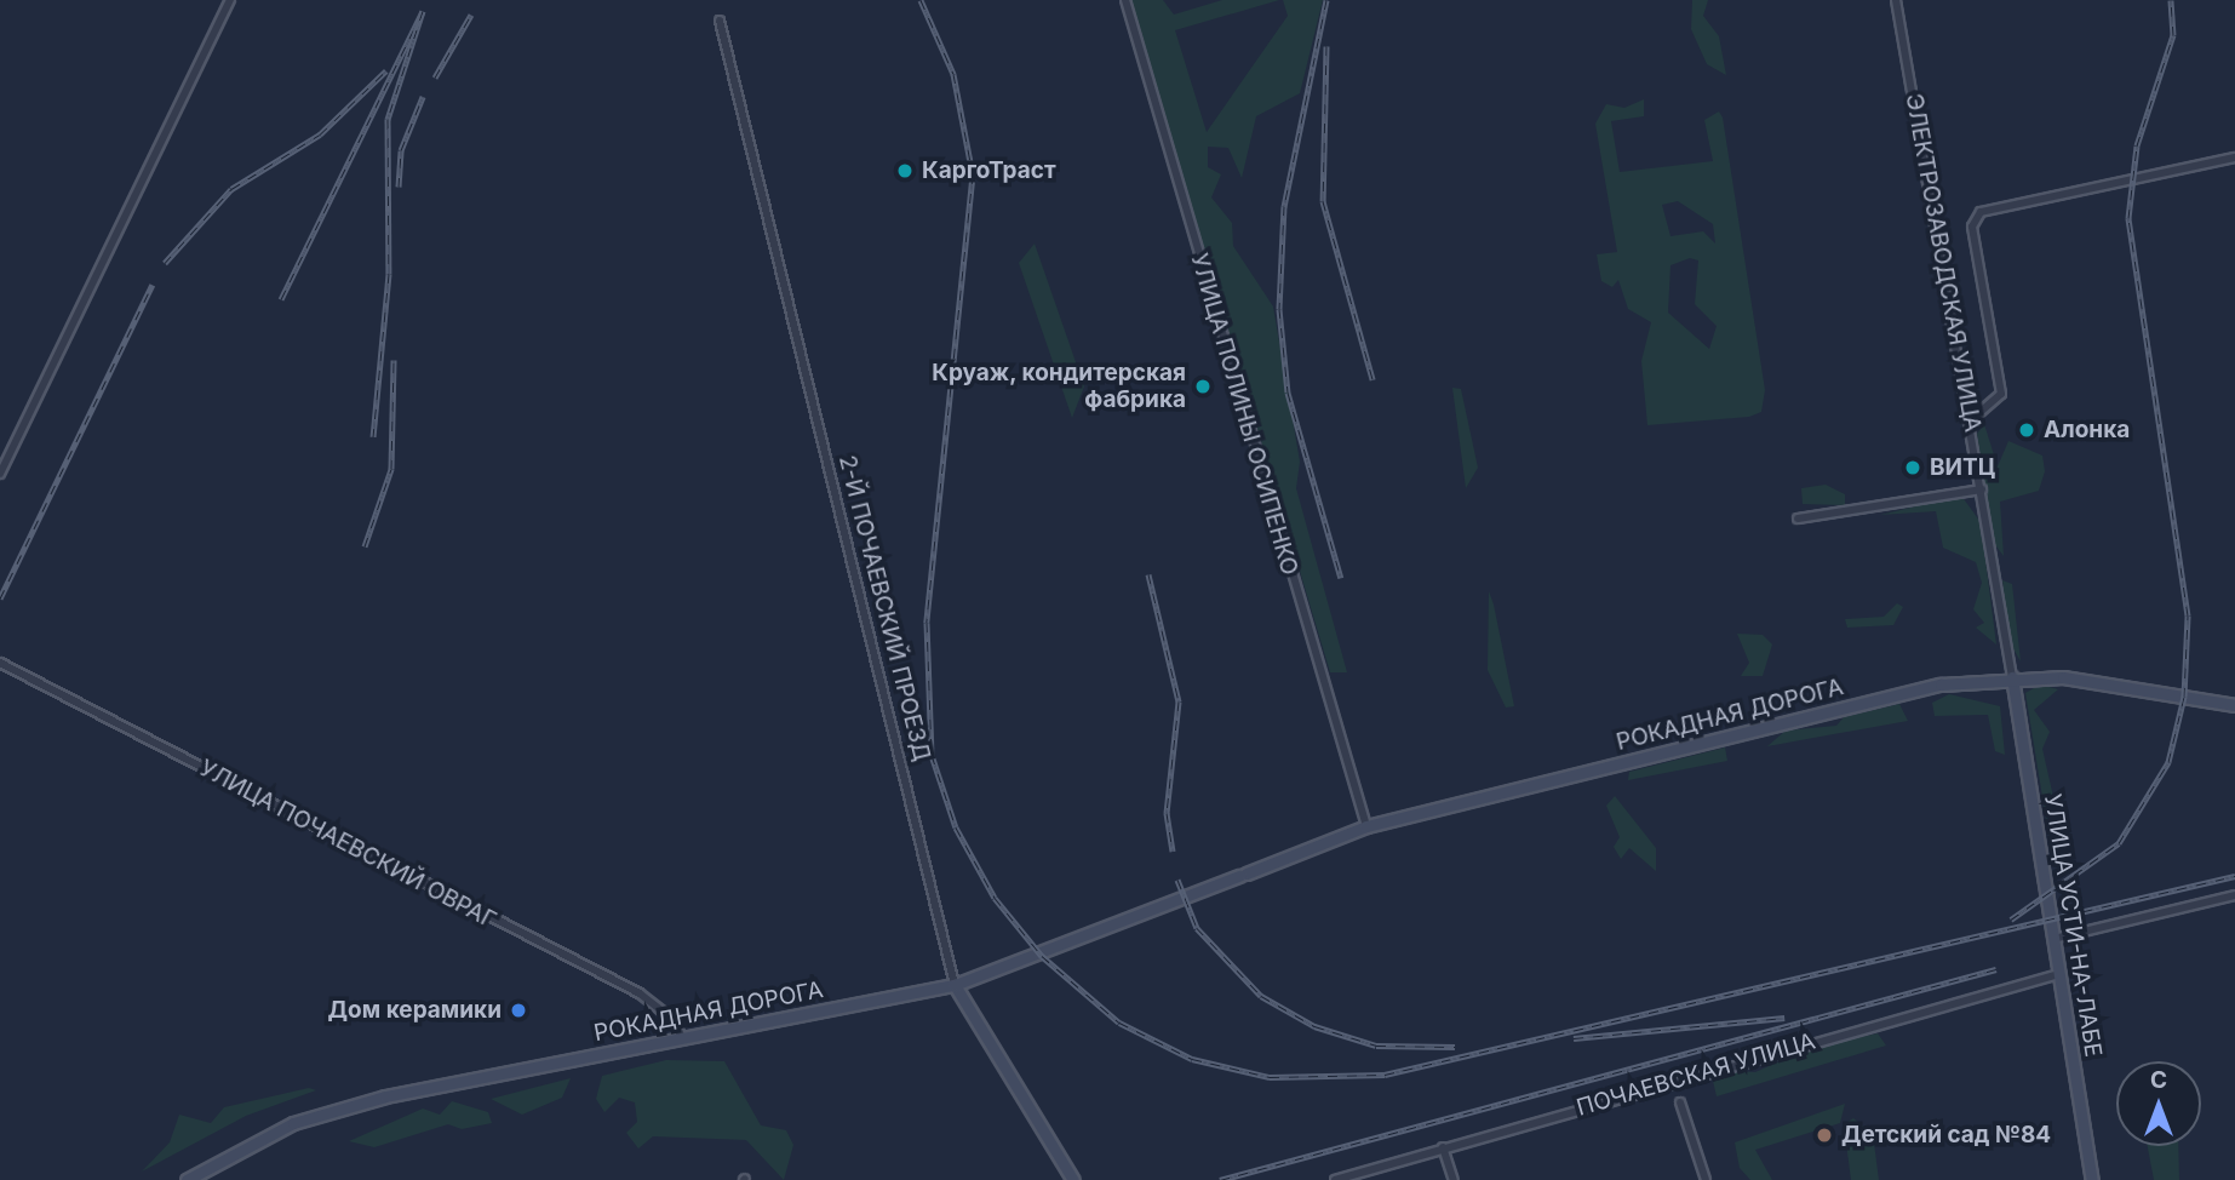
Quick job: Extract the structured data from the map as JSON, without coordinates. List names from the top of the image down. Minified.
{"streets":{"main road":["2-Й ПОЧАЕВСКИЙ ПРОЕЗД","РОКАДНАЯ ДОРОГА","УЛИЦА УСТИ-НА-ЛАБЕ"],"street":["ЭЛЕКТРОЗАВОДСКАЯ УЛИЦА","УЛИЦА ПОЛИНЫ ОСИПЕНКО","УЛИЦА ПОЧАЕВСКИЙ ОВРАГ","ПОЧАЕВСКАЯ УЛИЦА"]},"crossings":[["ЭЛЕКТРОЗАВОДСКАЯ УЛИЦА","РОКАДНАЯ ДОРОГА"],["ЭЛЕКТРОЗАВОДСКАЯ УЛИЦА","УЛИЦА УСТИ-НА-ЛАБЕ"],["УЛИЦА ПОЛИНЫ ОСИПЕНКО","РОКАДНАЯ ДОРОГА"],["2-Й ПОЧАЕВСКИЙ ПРОЕЗД","РОКАДНАЯ ДОРОГА"],["РОКАДНАЯ ДОРОГА","УЛИЦА ПОЧАЕВСКИЙ ОВРАГ"],["РОКАДНАЯ ДОРОГА","УЛИЦА УСТИ-НА-ЛАБЕ"],["УЛИЦА УСТИ-НА-ЛАБЕ","ПОЧАЕВСКАЯ УЛИЦА"]],"places":["КаргоТраст","Круаж, кондитерская фабрика","Алонка","ВИТЦ","Дом керамики","Детский сад №84"],"north":"top"}
